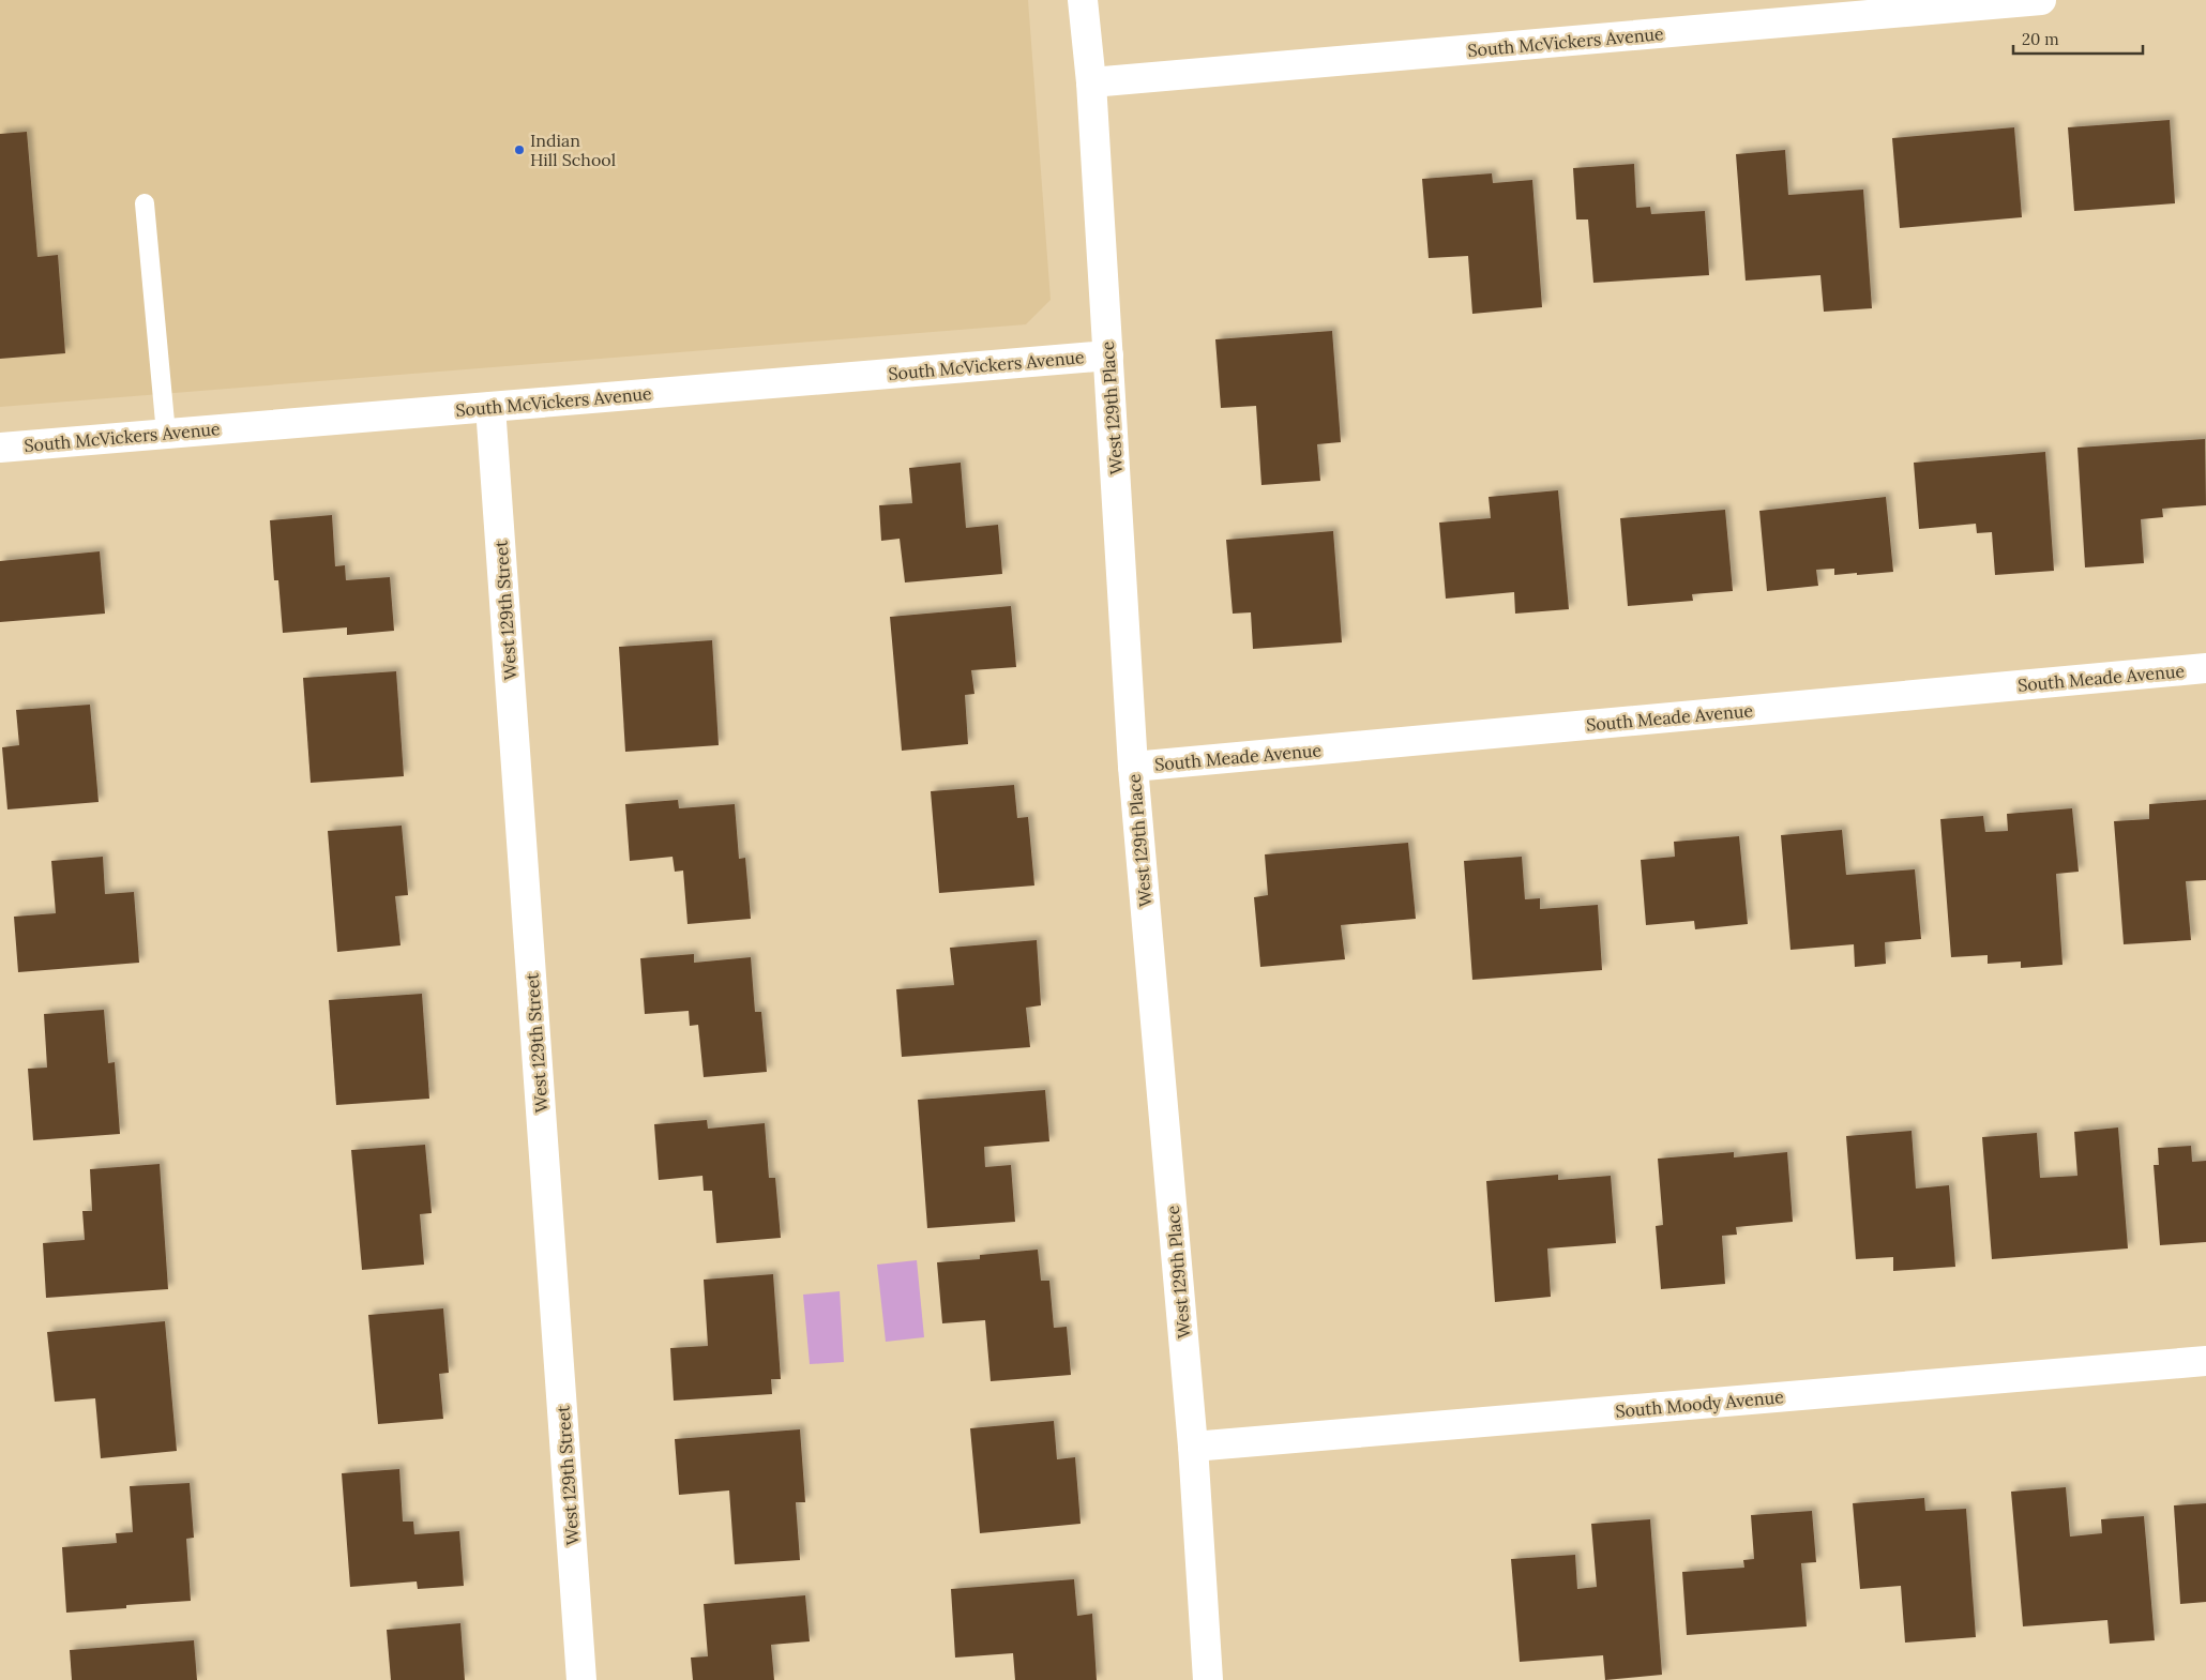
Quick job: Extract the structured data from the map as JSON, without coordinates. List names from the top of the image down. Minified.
{"streets":{"street":["South McVickers Avenue","West 129th Place","West 129th Street","South Meade Avenue","South Moody Avenue"]},"crossings":[["South McVickers Avenue","West 129th Place"],["South McVickers Avenue","West 129th Street"],["West 129th Place","South Meade Avenue"],["West 129th Place","South Moody Avenue"]],"places":["Indian Hill School"],"scale_bar":"20 m"}
